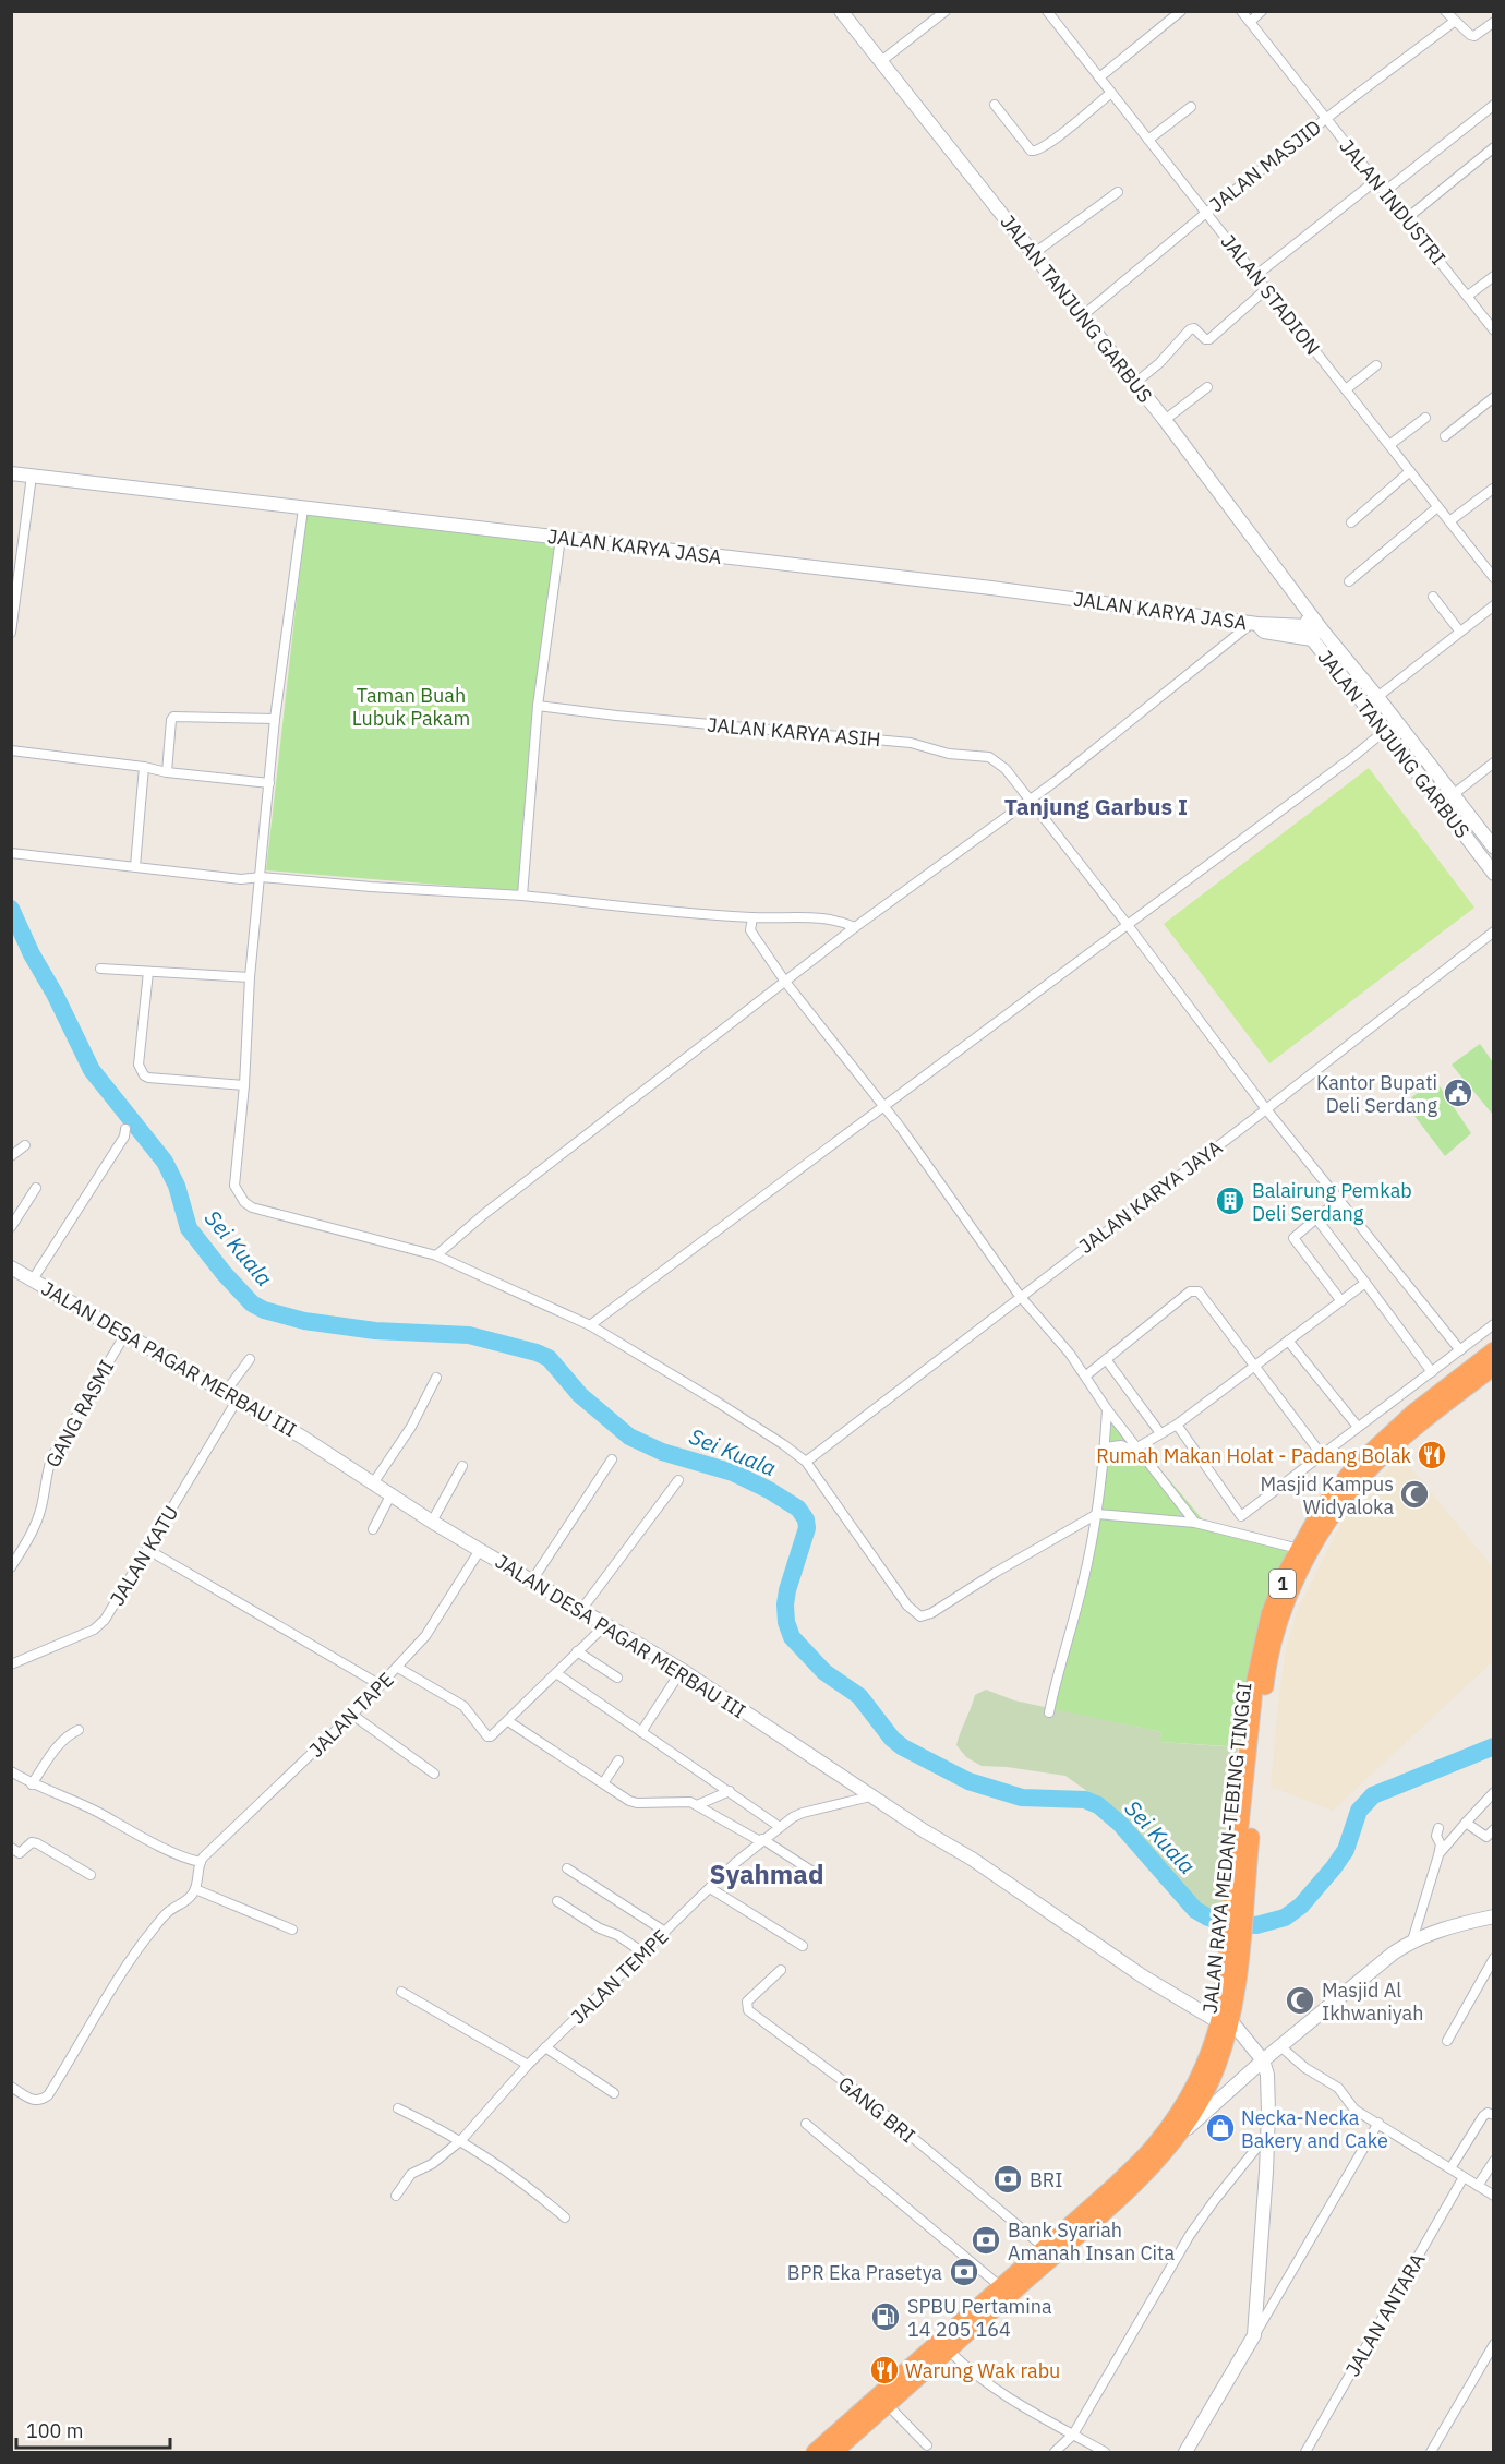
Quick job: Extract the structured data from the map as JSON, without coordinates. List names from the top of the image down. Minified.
{"streets":{"highway":["1","JALAN RAYA MEDAN-TEBING TINGGI"],"street":["JALAN MASJID","JALAN INDUSTRI","JALAN STADION","JALAN TANJUNG GARBUS","JALAN KARYA JASA","JALAN KARYA ASIH","JALAN KARYA JAYA","JALAN DESA PAGAR MERBAU III","GANG RASMI","JALAN KATU","JALAN TAPE","JALAN TEMPE","GANG BRI","JALAN ANTARA"]},"crossings":[["JALAN MASJID","JALAN INDUSTRI"],["JALAN MASJID","JALAN STADION"],["JALAN MASJID","JALAN TANJUNG GARBUS"],["JALAN TANJUNG GARBUS","JALAN KARYA JASA"],["JALAN KARYA ASIH","JALAN KARYA JAYA"],["JALAN DESA PAGAR MERBAU III","GANG RASMI"],["JALAN DESA PAGAR MERBAU III","JALAN KATU"],["JALAN DESA PAGAR MERBAU III","JALAN TAPE"],["JALAN DESA PAGAR MERBAU III","JALAN RAYA MEDAN-TEBING TINGGI"],["JALAN DESA PAGAR MERBAU III","JALAN TEMPE"],["JALAN RAYA MEDAN-TEBING TINGGI","GANG BRI"]],"districts":["Tanjung Garbus I","Syahmad"],"water":["Sei Kuala"],"parks":["Taman Buah Lubuk Pakam"],"places":{"public building":["Kantor Bupati Deli Serdang"],"building":["Balairung Pemkab Deli Serdang"],"restaurant":["Rumah Makan Holat - Padang Bolak","Warung Wak rabu"],"mosque":["Masjid Kampus Widyaloka","Masjid Al Ikhwaniyah"],"shop":["Necka-Necka Bakery and Cake"],"bank":["BRI","Bank Syariah Amanah Insan Cita","BPR Eka Prasetya"],"fuel station":["SPBU Pertamina 14 205 164"]},"scale_bar":"100 m"}
